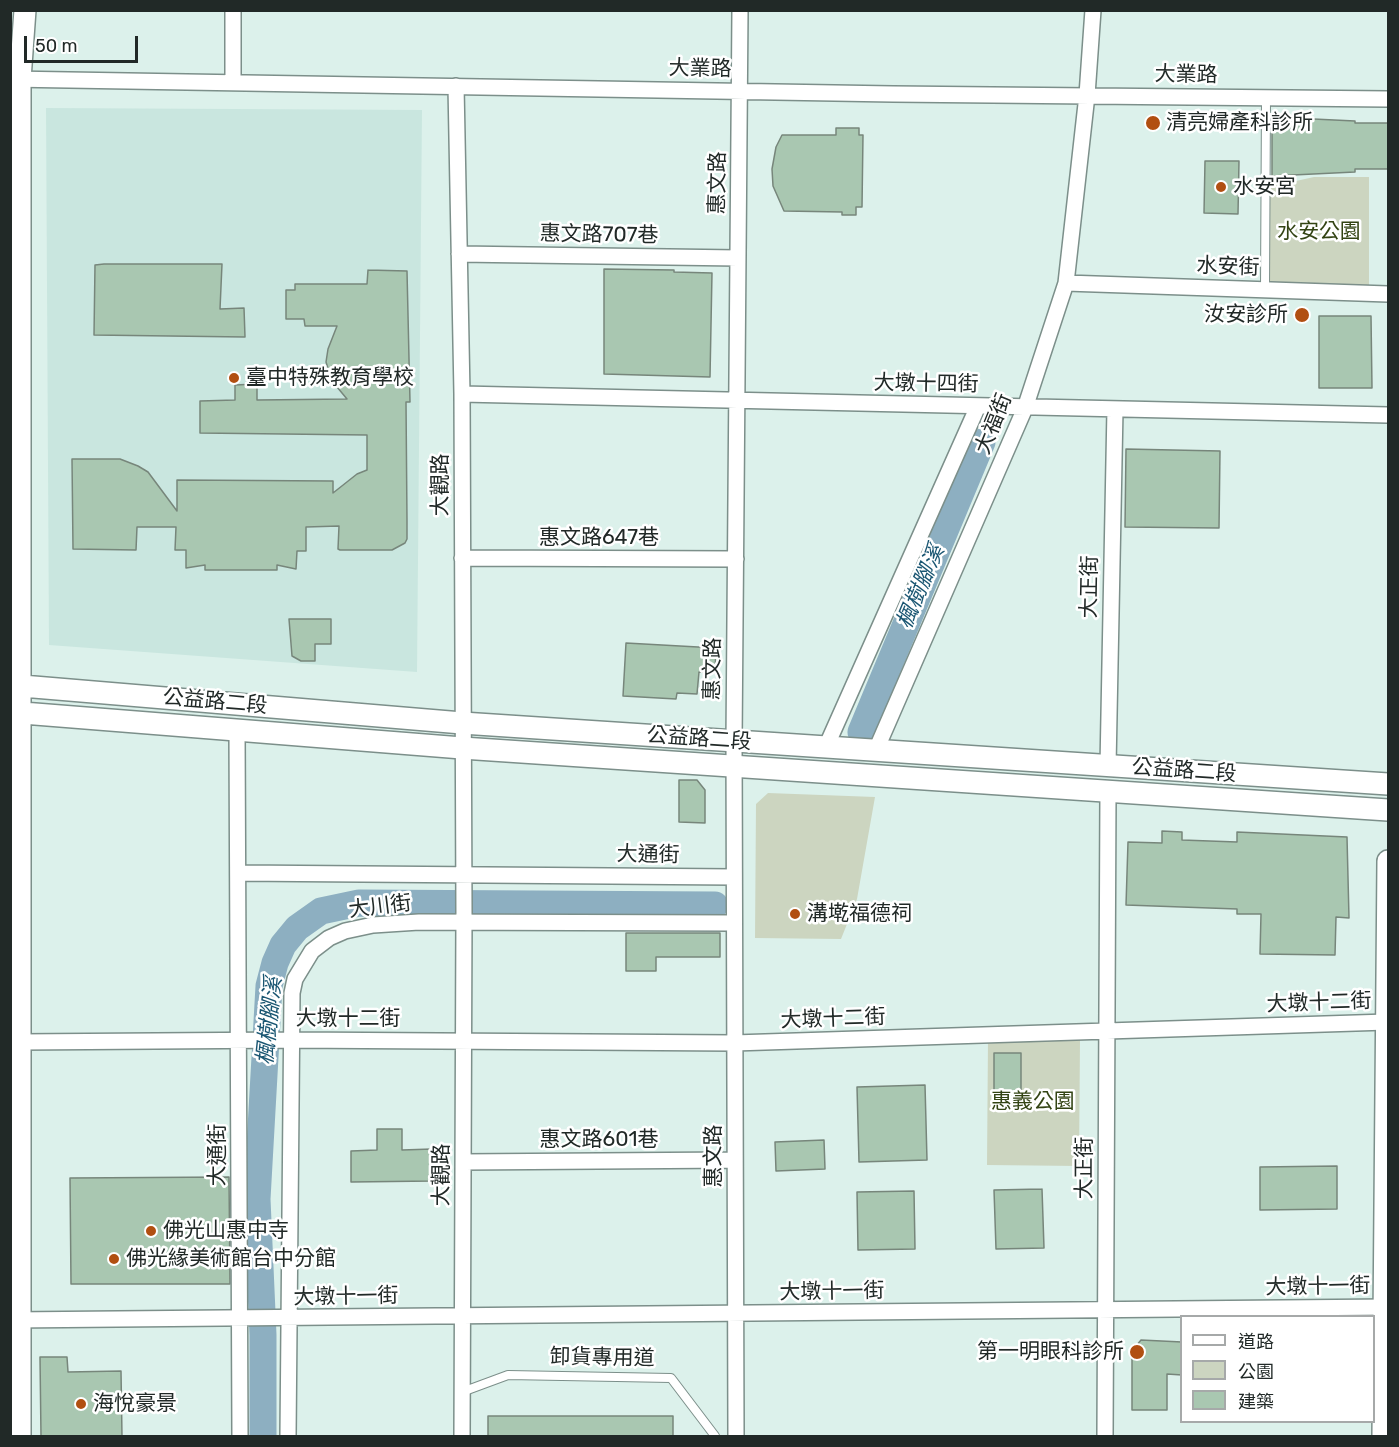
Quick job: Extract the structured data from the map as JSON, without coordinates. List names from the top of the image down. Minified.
{"streets":{"main road":["公益路二段"],"street":["大業路","惠文路","惠文路707巷","水安街","大墩十四街","大福街","大觀路","惠文路647巷","大正街","大通街","大川街","大墩十二街","惠文路601巷","大墩十一街"],"lane":["卸貨專用道"]},"crossings":[["大業路","惠文路"],["大業路","大福街"],["大業路","大觀路"],["惠文路","惠文路707巷"],["惠文路","大墩十四街"],["惠文路","惠文路647巷"],["惠文路","公益路二段"],["惠文路","大通街"],["惠文路","大川街"],["惠文路","大墩十二街"],["惠文路","惠文路601巷"],["惠文路","大墩十一街"],["惠文路707巷","大觀路"],["水安街","大福街"],["大墩十四街","大福街"],["大墩十四街","大觀路"],["大墩十四街","大正街"],["大福街","公益路二段"],["大觀路","惠文路647巷"],["大觀路","公益路二段"],["大觀路","大通街"],["大觀路","大川街"],["大觀路","大墩十二街"],["大觀路","惠文路601巷"],["大觀路","大墩十一街"],["大觀路","卸貨專用道"],["大正街","公益路二段"],["大正街","大墩十二街"],["大正街","大墩十一街"],["公益路二段","大通街"],["大通街","大墩十二街"],["大通街","大墩十一街"],["大川街","大墩十二街"],["大川街","大墩十一街"]],"water":["楓樹腳溪"],"parks":["水安公園","惠義公園"],"places":["清亮婦產科診所","水安宮","汝安診所","臺中特殊教育學校","溝墘福德祠","佛光山惠中寺","佛光緣美術館台中分館","第一明眼科診所","海悅豪景"],"legend":["道路","公園","建築"],"scale_bar":"50 m"}
